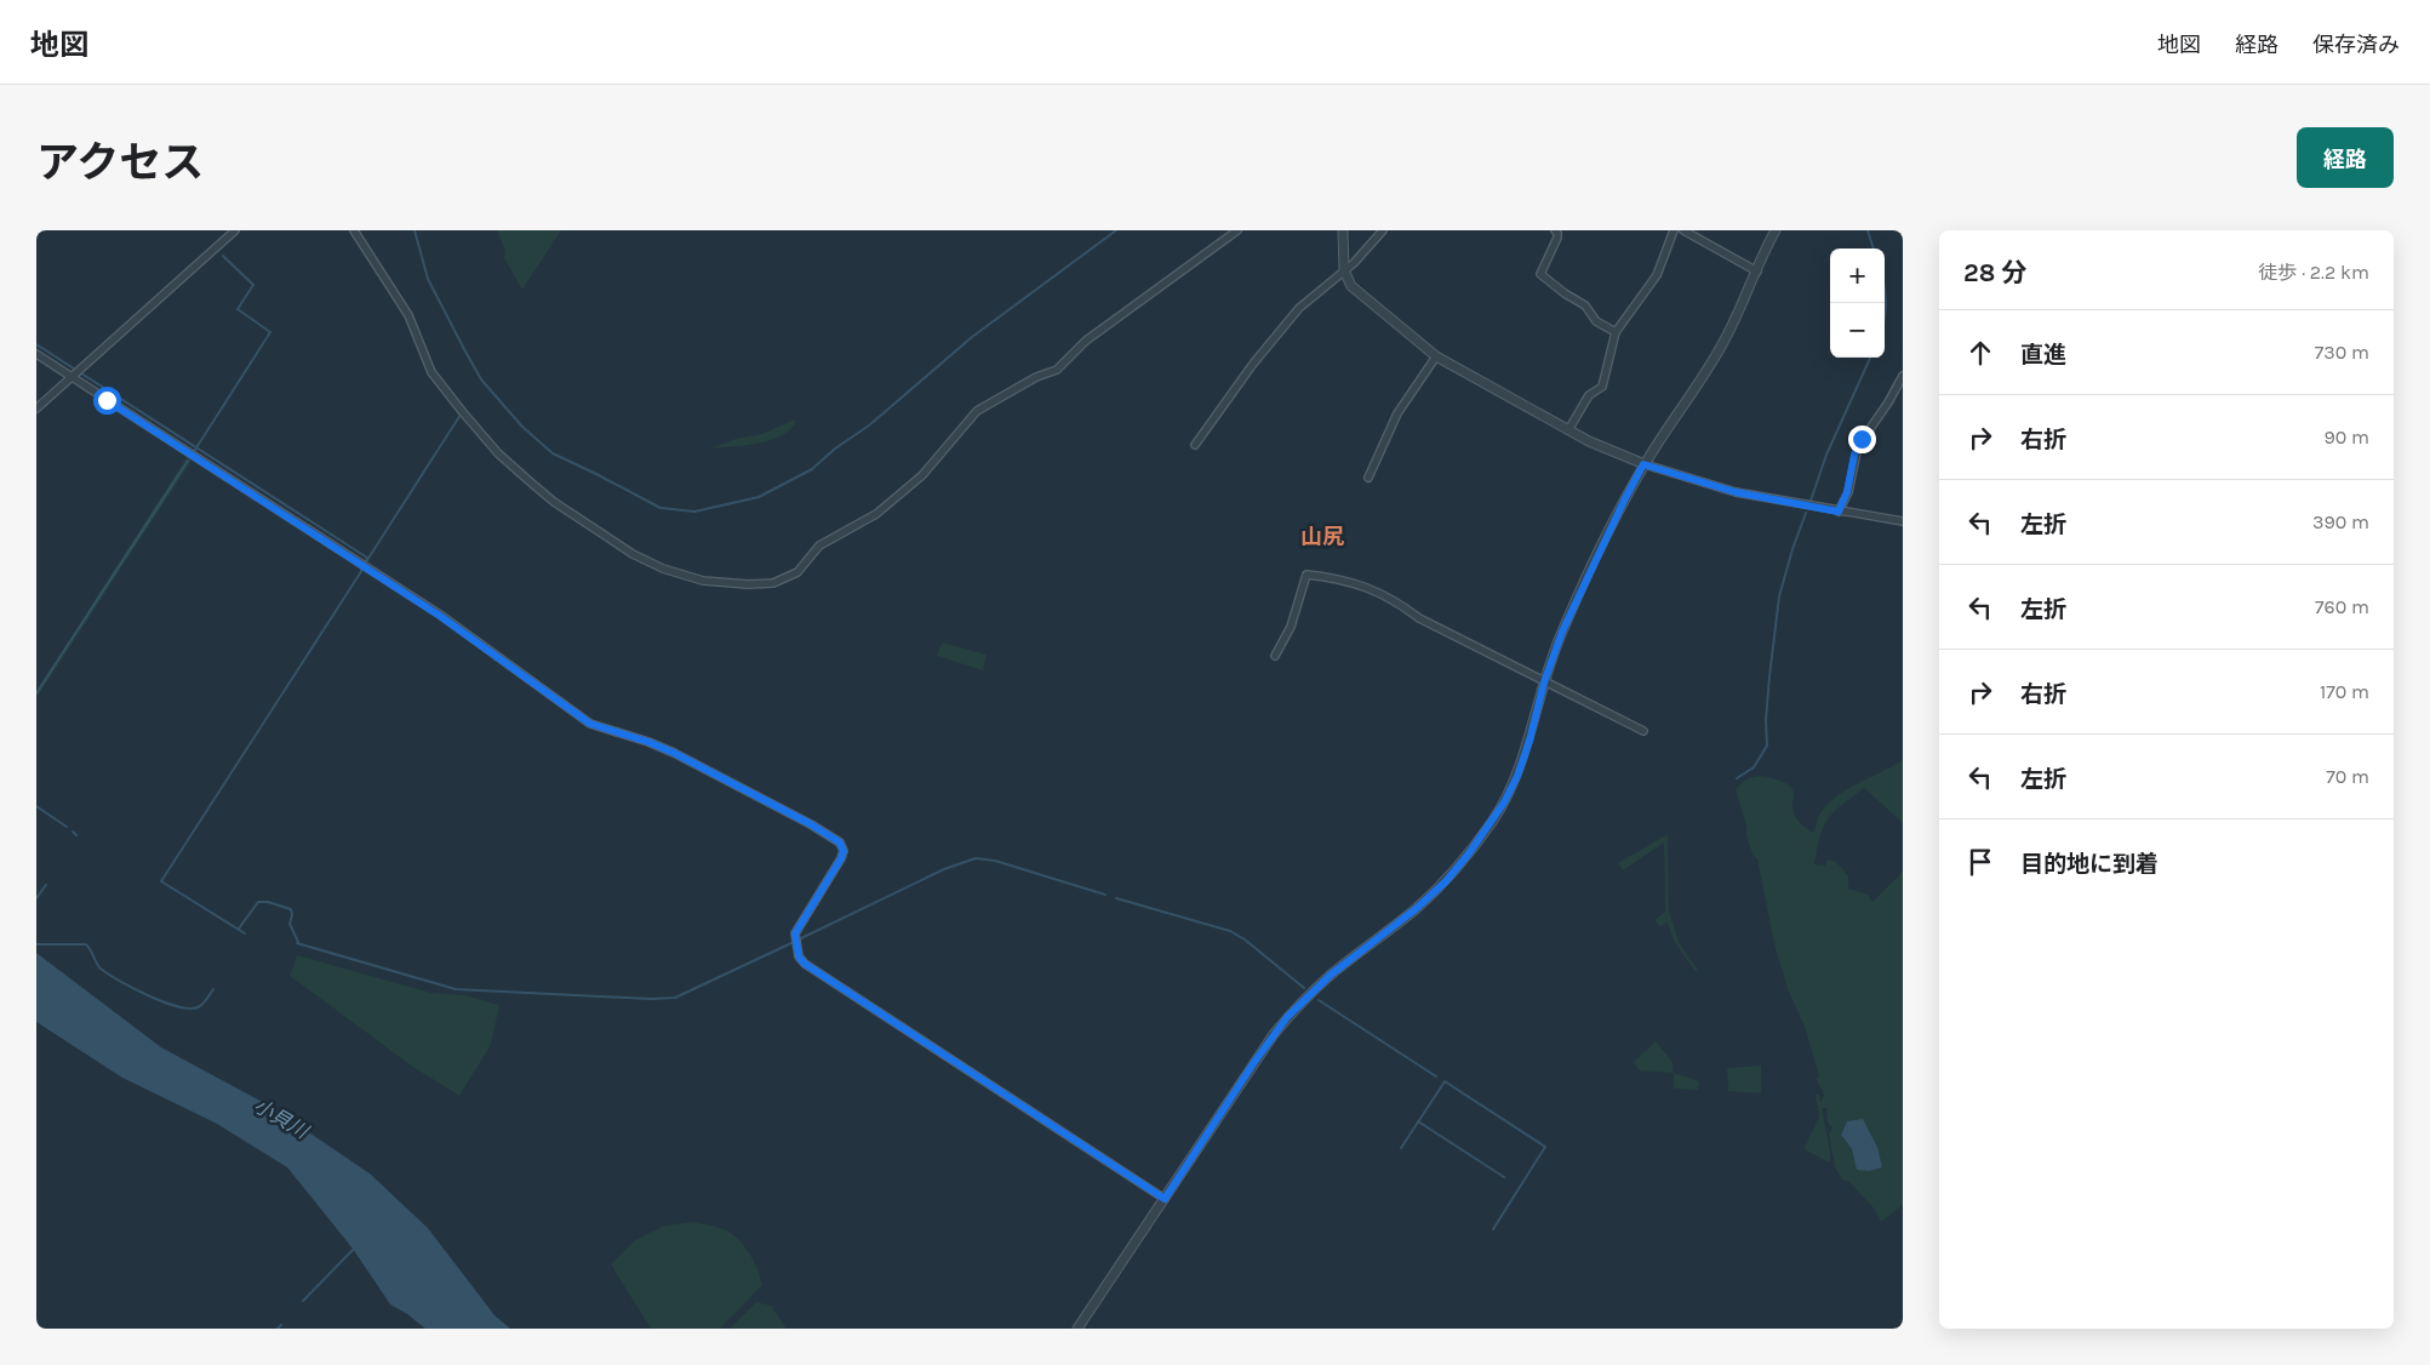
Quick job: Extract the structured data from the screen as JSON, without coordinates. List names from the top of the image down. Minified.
{"districts":["山尻"],"water":["小貝川"],"page":{"header":"地図","nav":["地図","経路","保存済み"],"title":"アクセス","buttons":"経路","heading":["28 分","徒歩 · 2.2 km"],"map_buttons":["+","−"],"list":[["直進","730 m"],["右折","90 m"],["左折","390 m"],["左折","760 m"],["右折","170 m"],["左折","70 m"],"目的地に到着"]}}
